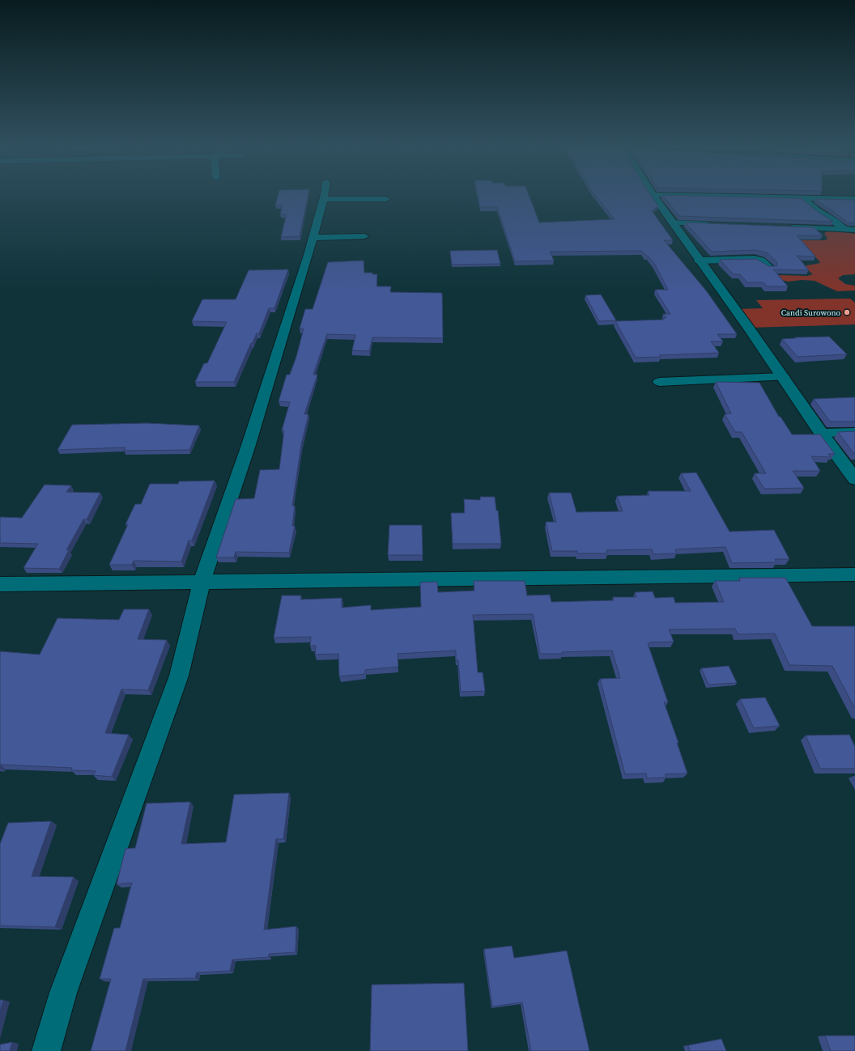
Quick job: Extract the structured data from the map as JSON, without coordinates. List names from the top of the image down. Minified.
{"places":["Candi Surowono"]}
